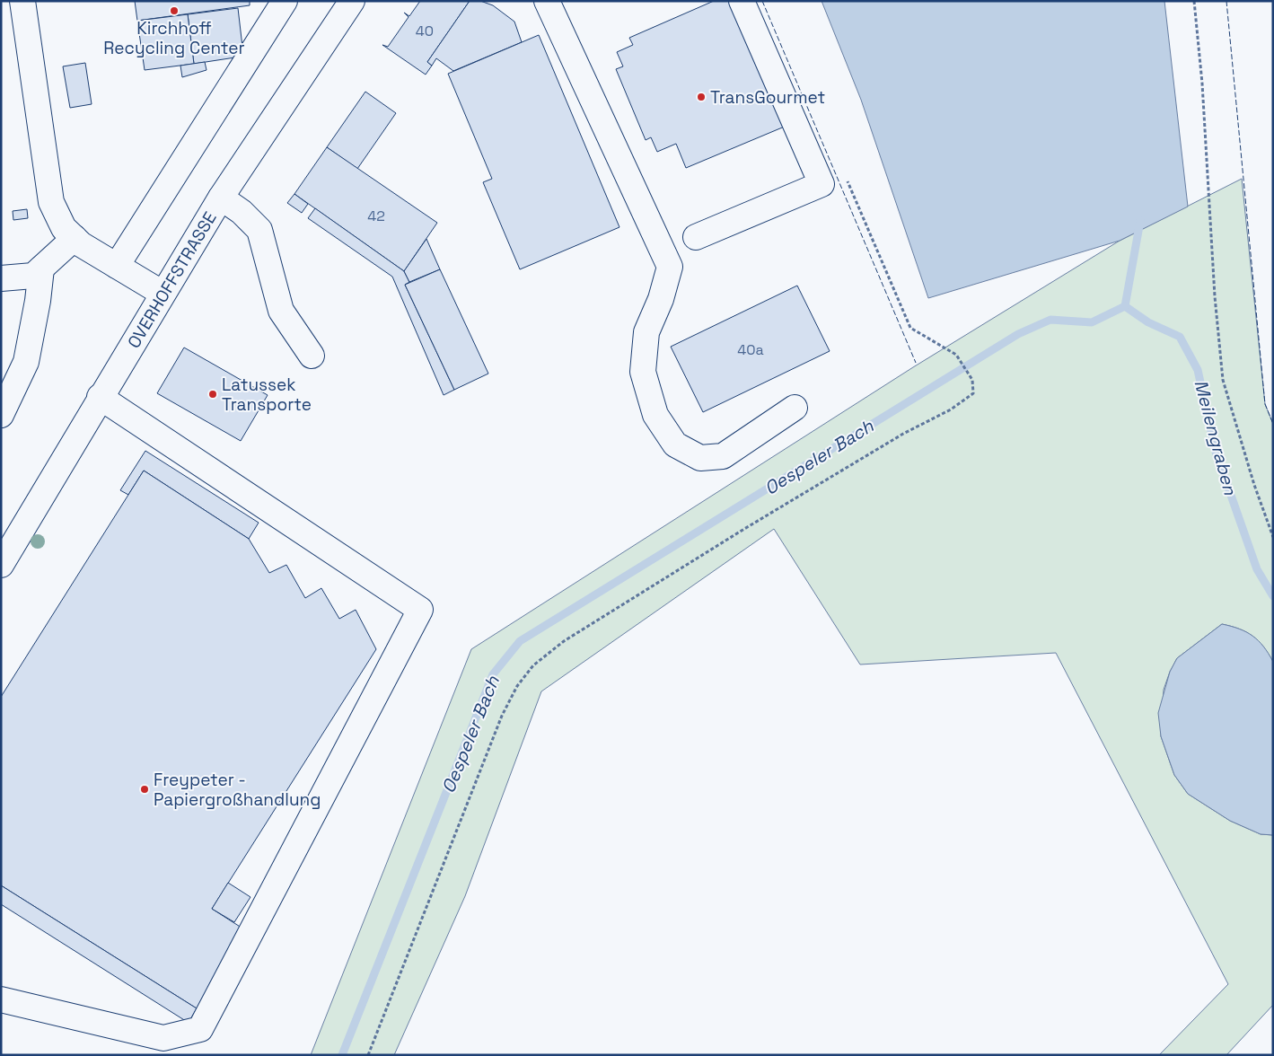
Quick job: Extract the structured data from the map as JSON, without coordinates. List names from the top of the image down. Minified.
{"streets":{"street":["OVERHOFFSTRASSE"]},"water":["Meilengraben","Oespeler Bach"],"places":["Kirchhoff Recycling Center","TransGourmet","Latussek Transporte","Freypeter - Papiergroßhandlung"],"house_numbers":["40","42","40a"]}
